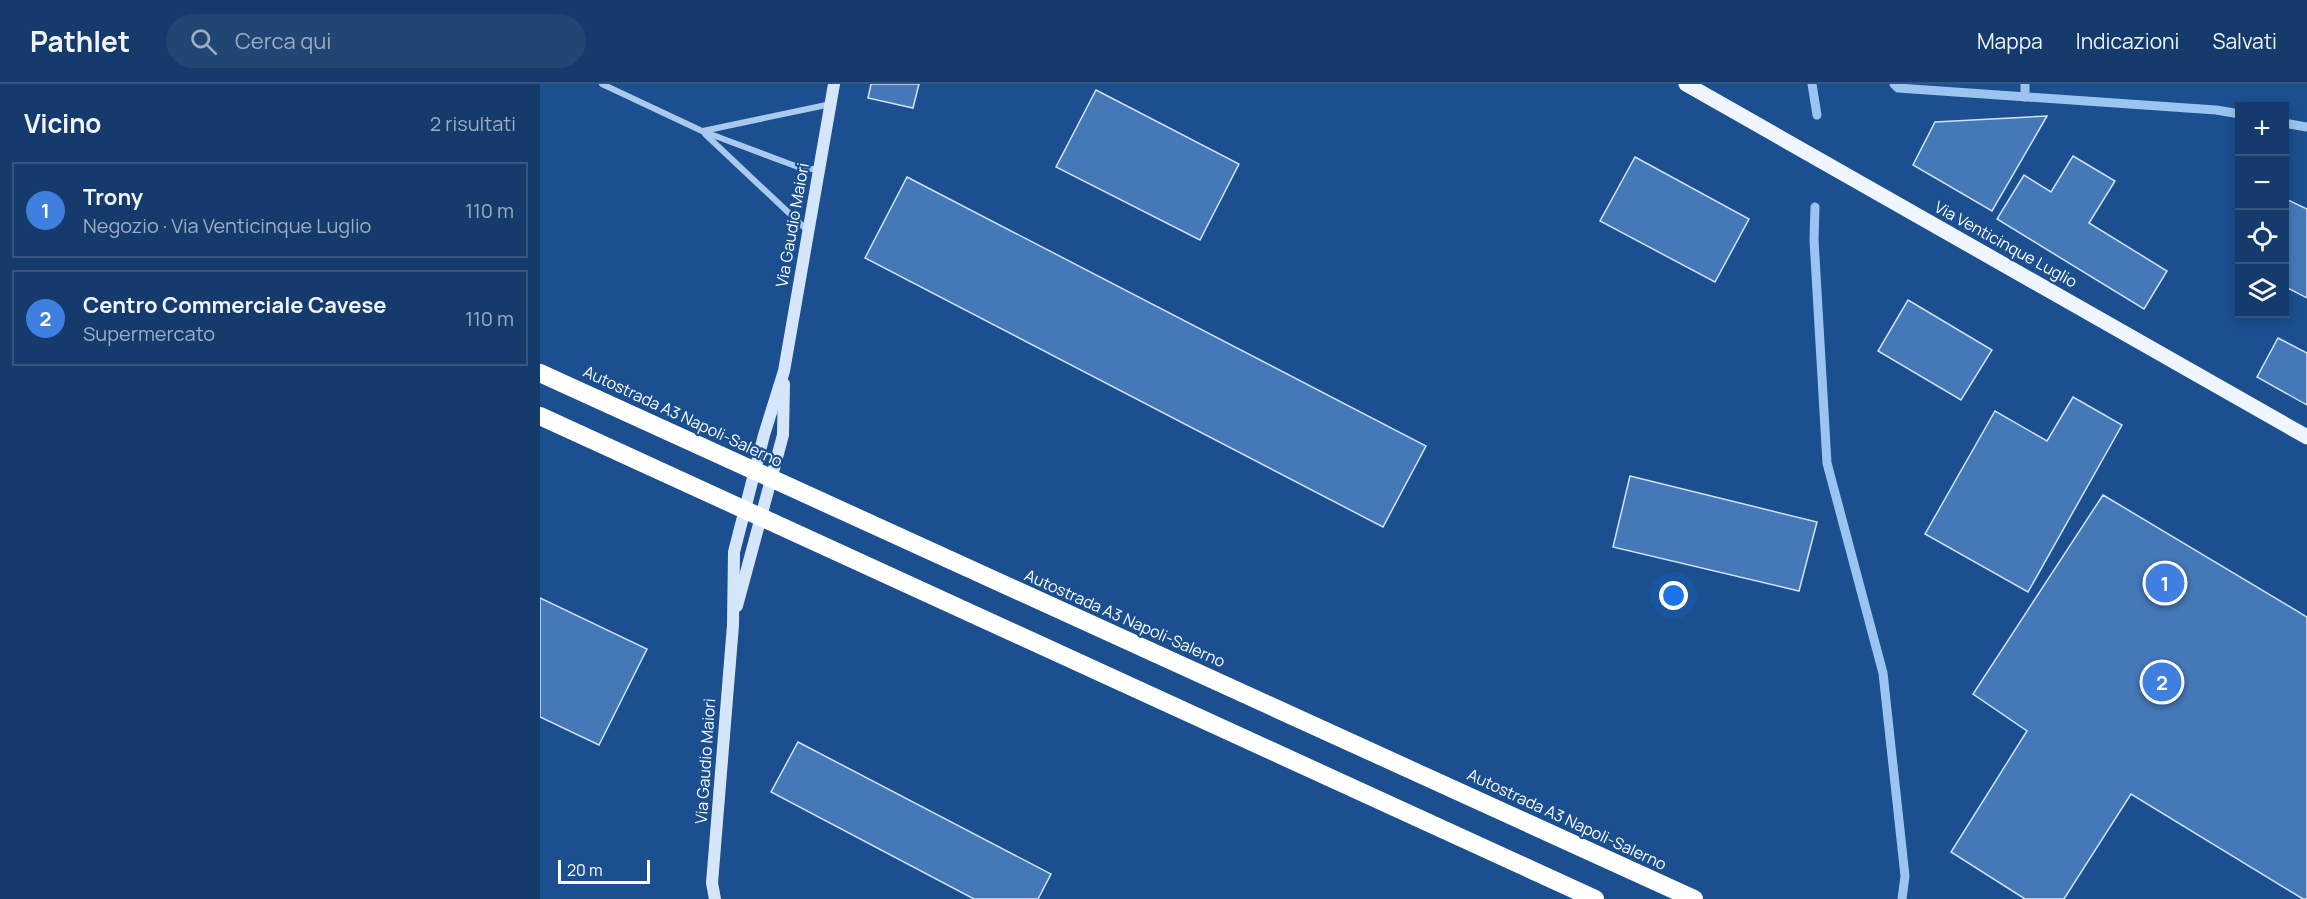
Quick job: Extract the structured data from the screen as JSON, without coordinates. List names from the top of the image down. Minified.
{"streets":{"highway":["Autostrada A3 Napoli-Salerno"],"main road":["Via Venticinque Luglio"],"street":["Via Gaudio Maiori"]},"scale_bar":"20 m","page":{"header":"Pathlet","search":"Cerca qui","nav":["Mappa","Indicazioni","Salvati"],"heading":["Vicino","2 risultati"],"map_buttons":["+","−"],"list":[{"mark":"1","name":"Trony","note":"Negozio · Via Venticinque Luglio","value":"110 m"},{"mark":"2","name":"Centro Commerciale Cavese","note":"Supermercato","value":"110 m"}],"pins":["1","2"],"scale":"20 m"}}
